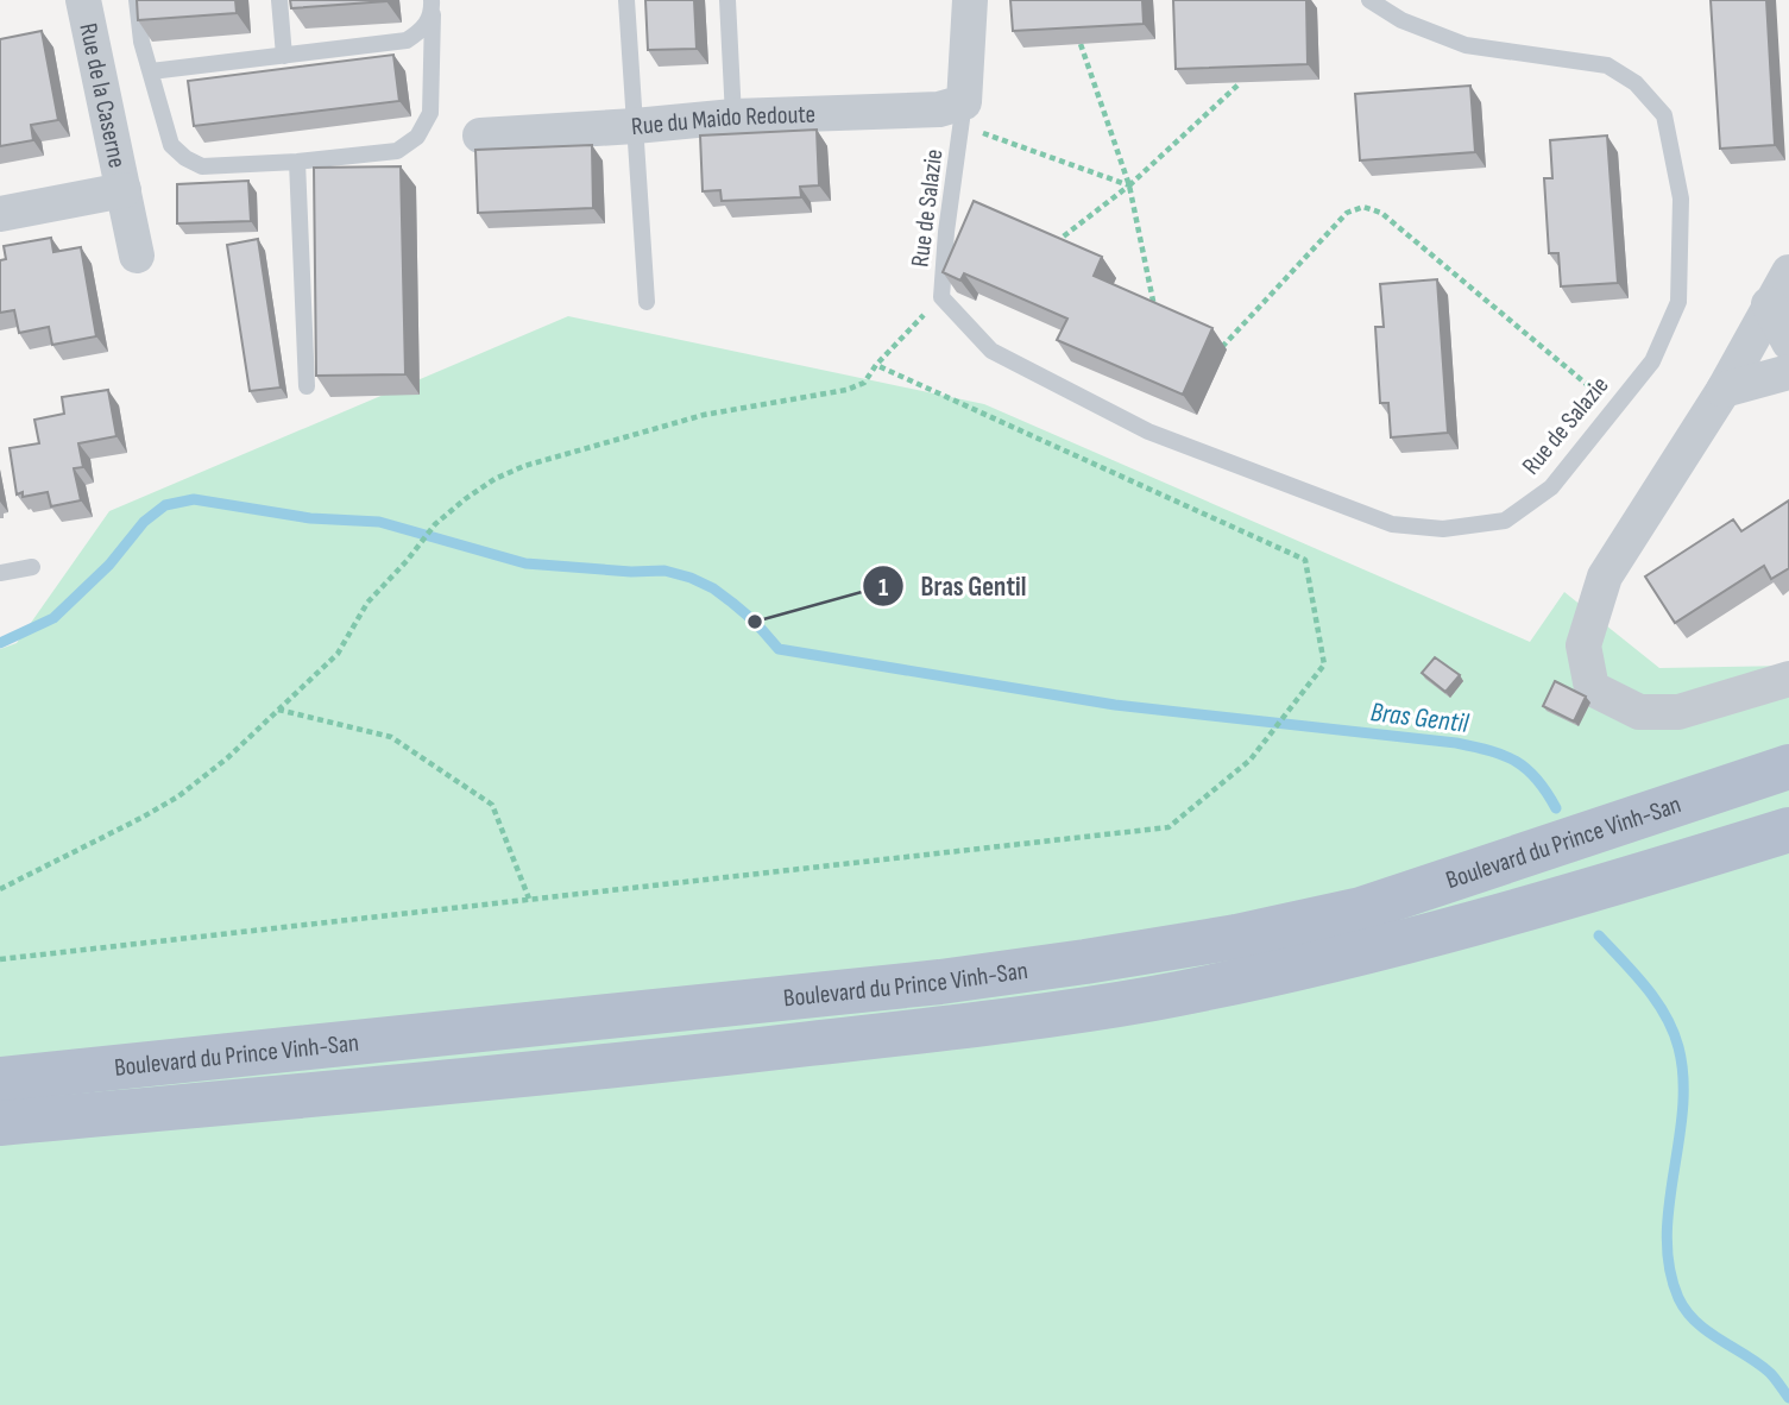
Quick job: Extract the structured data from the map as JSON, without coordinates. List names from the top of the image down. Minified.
{"streets":{"main road":["Boulevard du Prince Vinh-San"],"street":["Rue de la Caserne","Rue du Maido Redoute"],"lane":["Rue de Salazie"]},"crossings":[["Rue du Maido Redoute","Rue de Salazie"]],"water":["Bras Gentil"],"places":["Bras Gentil"]}
